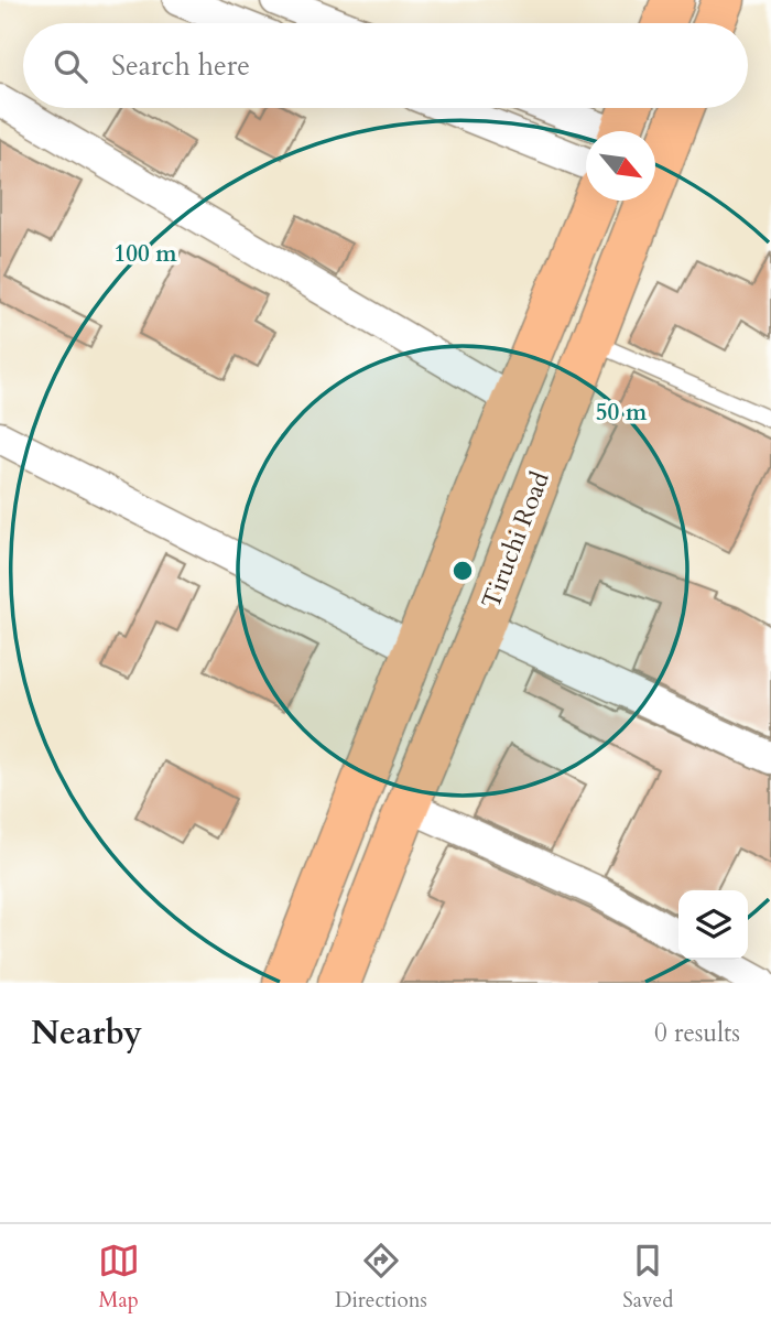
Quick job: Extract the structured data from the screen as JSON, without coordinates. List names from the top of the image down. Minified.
{"streets":{"highway":["Tiruchi Road"]},"north":"bottom right","page":{"search":"Search here","heading":["Nearby","0 results"],"nav":["Map","Directions","Saved"]},"rings":["100 m","50 m"]}
